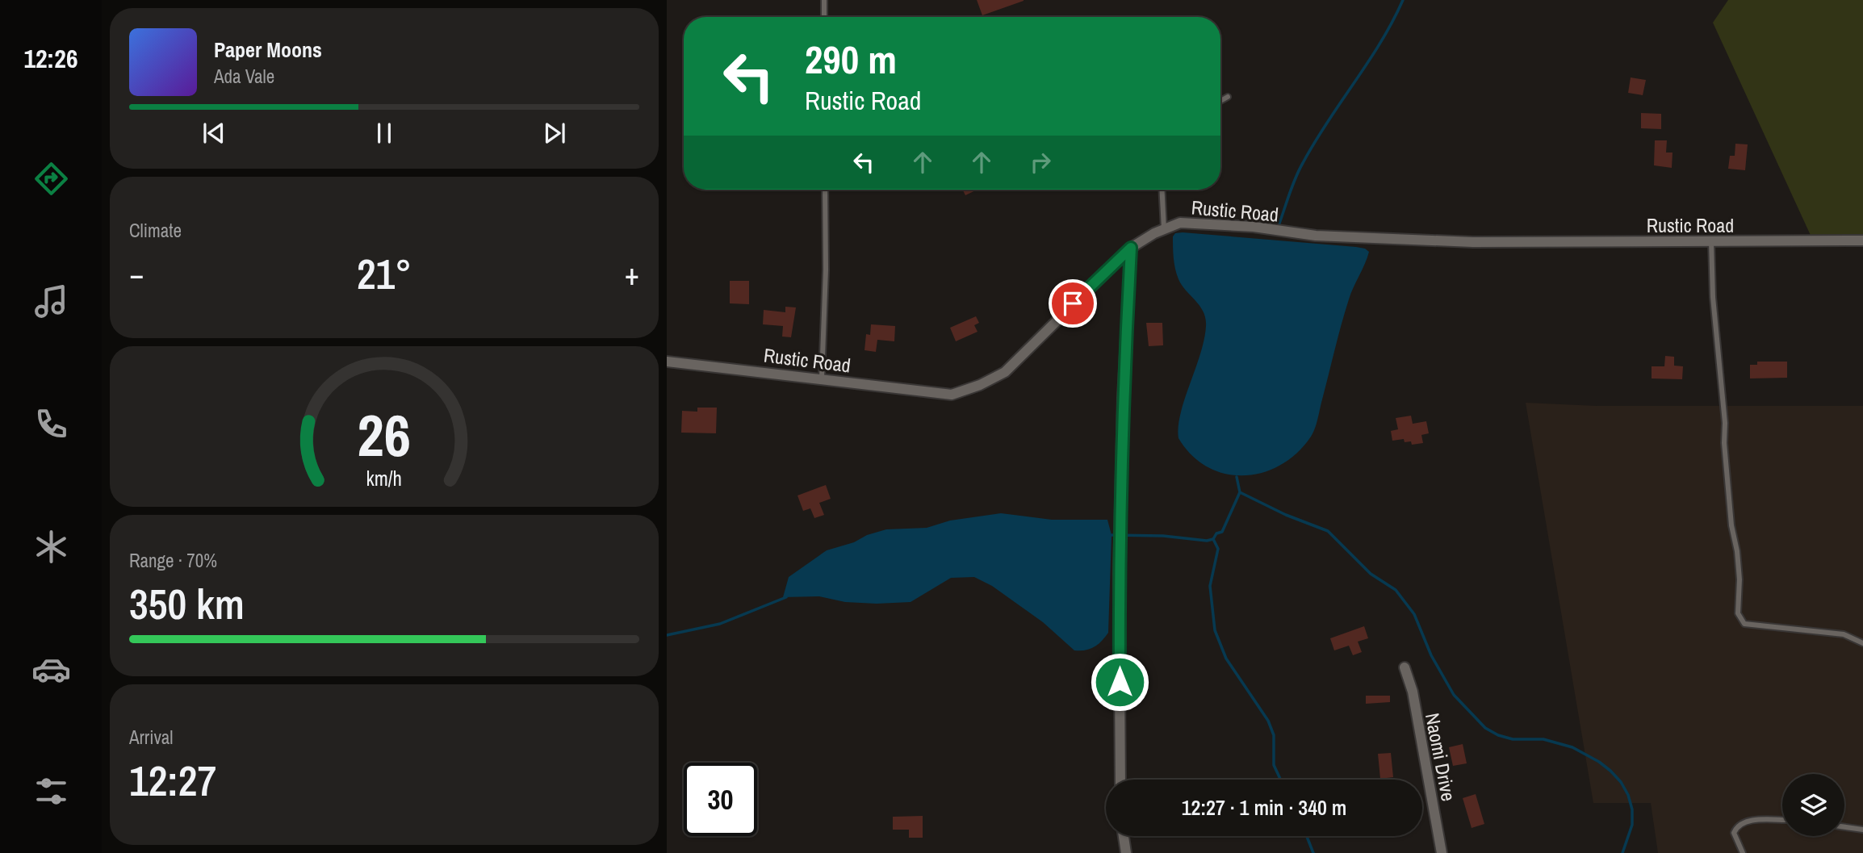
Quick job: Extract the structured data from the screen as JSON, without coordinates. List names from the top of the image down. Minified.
{"streets":{"street":["Rustic Road","Naomi Drive"]},"page":{"tabs":"12:26","turn":["290 m","Rustic Road"],"song":["Paper Moons","Ada Vale"],"tile":["Climate",["Range · 70%","350 km"],["Arrival","12:27"]],"heat":["−","21°","+"],"limit":"30","trip":"12:27 · 1 min · 340 m","gauge":["26","km/h"]}}
